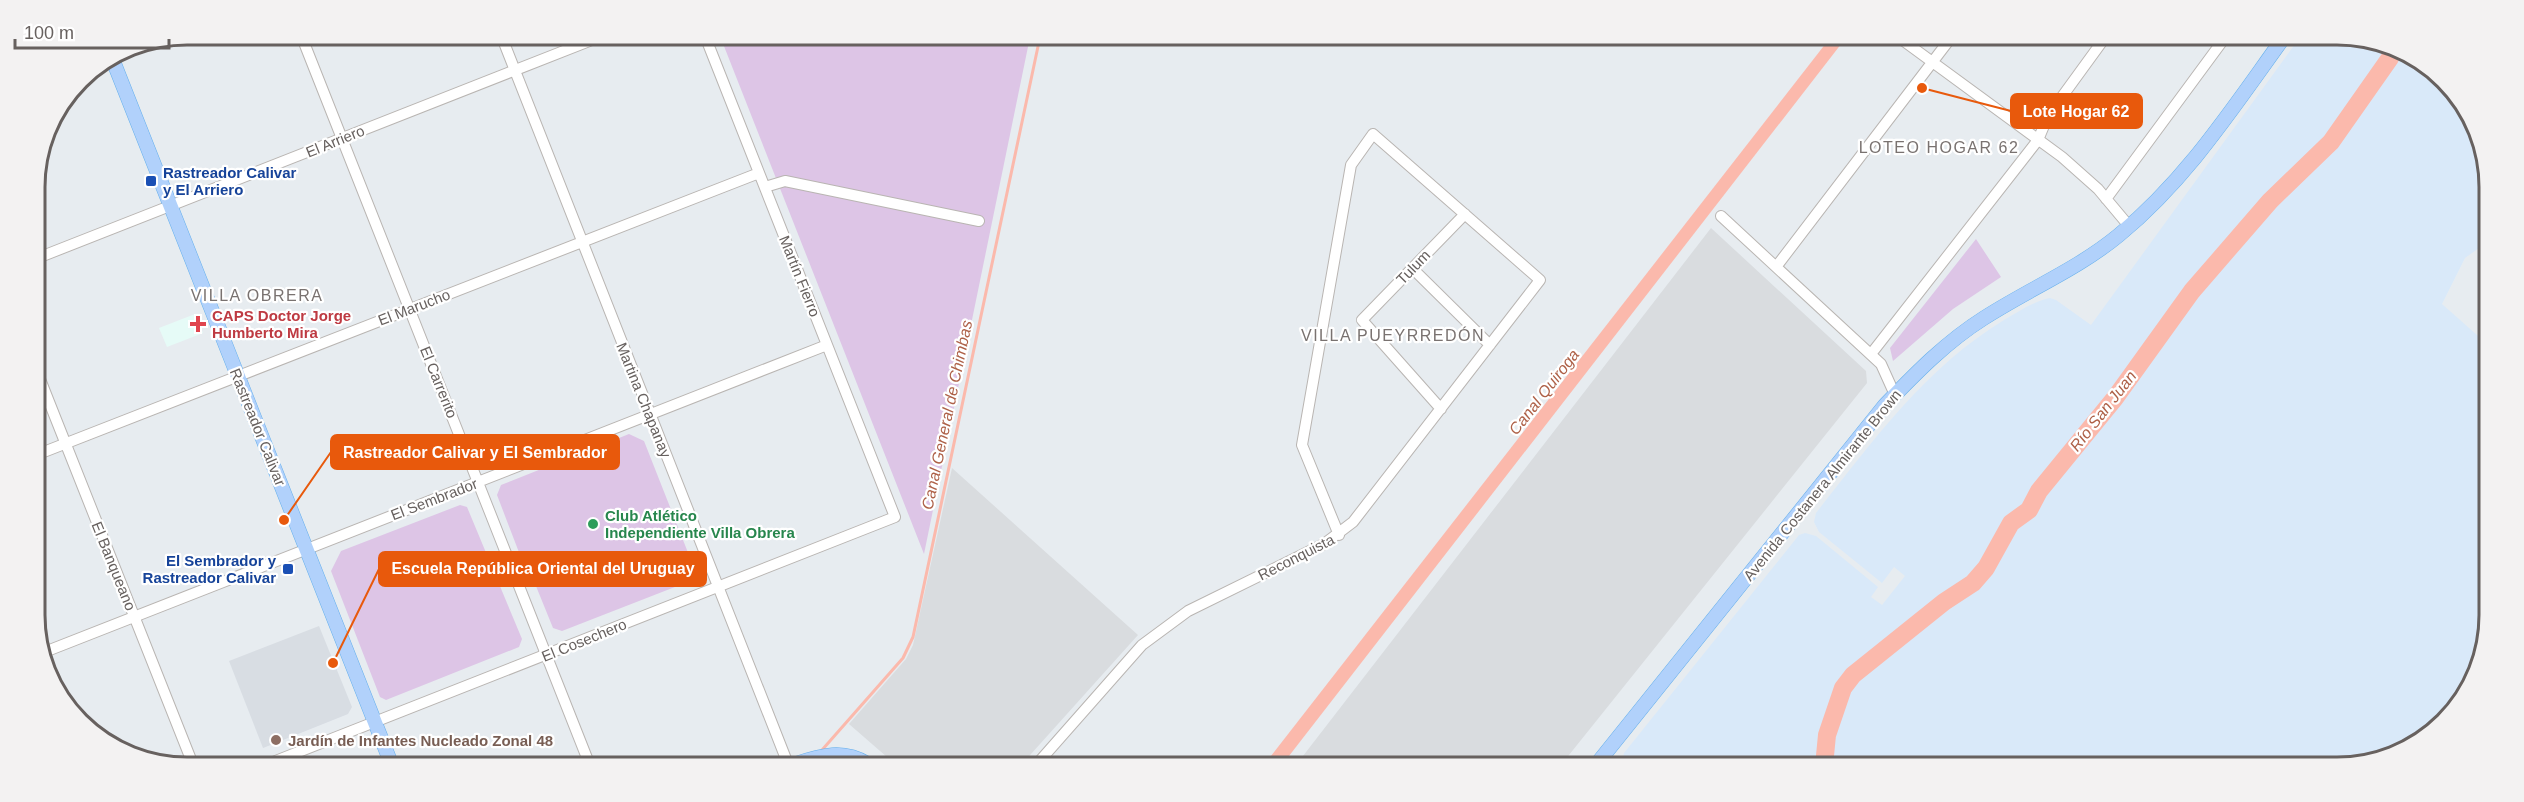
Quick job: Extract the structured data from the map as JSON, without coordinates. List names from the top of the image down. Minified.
{"streets":{"main road":["Rastreador Calivar","Avenida Costanera Almirante Brown"],"street":["El Arriero","Tulum","Martín Fierro","El Marucho","El Carrerito","Martina Chapanay","El Sembrador","Reconquista","El Banqueano","El Cosechero"]},"crossings":[["El Arriero","El Carrerito"],["El Arriero","Martina Chapanay"],["El Arriero","Rastreador Calivar"],["Tulum","Reconquista"],["Martín Fierro","El Marucho"],["Martín Fierro","El Sembrador"],["Martín Fierro","El Cosechero"],["El Marucho","El Carrerito"],["El Marucho","Martina Chapanay"],["El Marucho","Rastreador Calivar"],["El Marucho","El Banqueano"],["El Carrerito","El Sembrador"],["El Carrerito","El Cosechero"],["Martina Chapanay","El Sembrador"],["Martina Chapanay","El Cosechero"],["Rastreador Calivar","El Sembrador"],["Rastreador Calivar","El Cosechero"],["El Sembrador","El Banqueano"]],"districts":["LOTEO HOGAR 62","VILLA OBRERA","VILLA PUEYRREDÓN"],"water":["Canal Quiroga","Río San Juan","Canal General de Chimbas"],"places":{"other":["Lote Hogar 62","Rastreador Calivar y El Sembrador","Club Atlético Independiente Villa Obrera","Escuela República Oriental del Uruguay","Jardín de Infantes Nucleado Zonal 48"],"transit":["Rastreador Calivar y El Arriero","El Sembrador y Rastreador Calivar"],"health":["CAPS Doctor Jorge Humberto Mira"]},"scale_bar":"100 m"}
